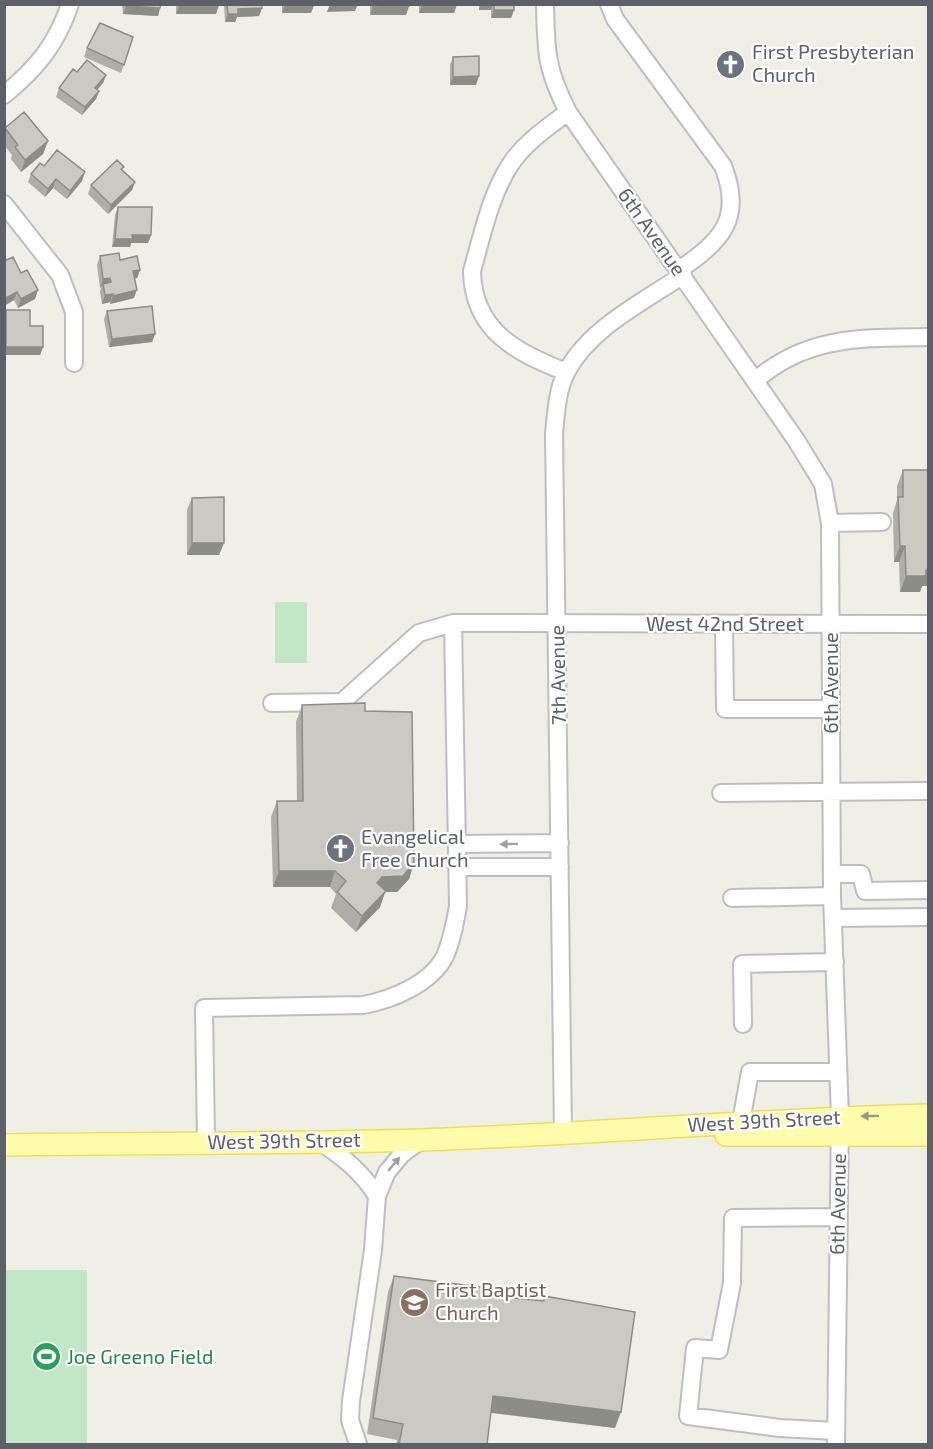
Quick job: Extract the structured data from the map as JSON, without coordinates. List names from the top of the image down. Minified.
{"streets":{"main road":["West 39th Street"],"street":["6th Avenue","West 42nd Street","7th Avenue"]},"crossings":[["6th Avenue","West 42nd Street"],["6th Avenue","7th Avenue"],["6th Avenue","West 39th Street"],["West 42nd Street","7th Avenue"],["7th Avenue","West 39th Street"]],"places":{"church":["First Presbyterian Church","Evangelical Free Church"],"school or university":["First Baptist Church"],"sports":["Joe Greeno Field"]}}
